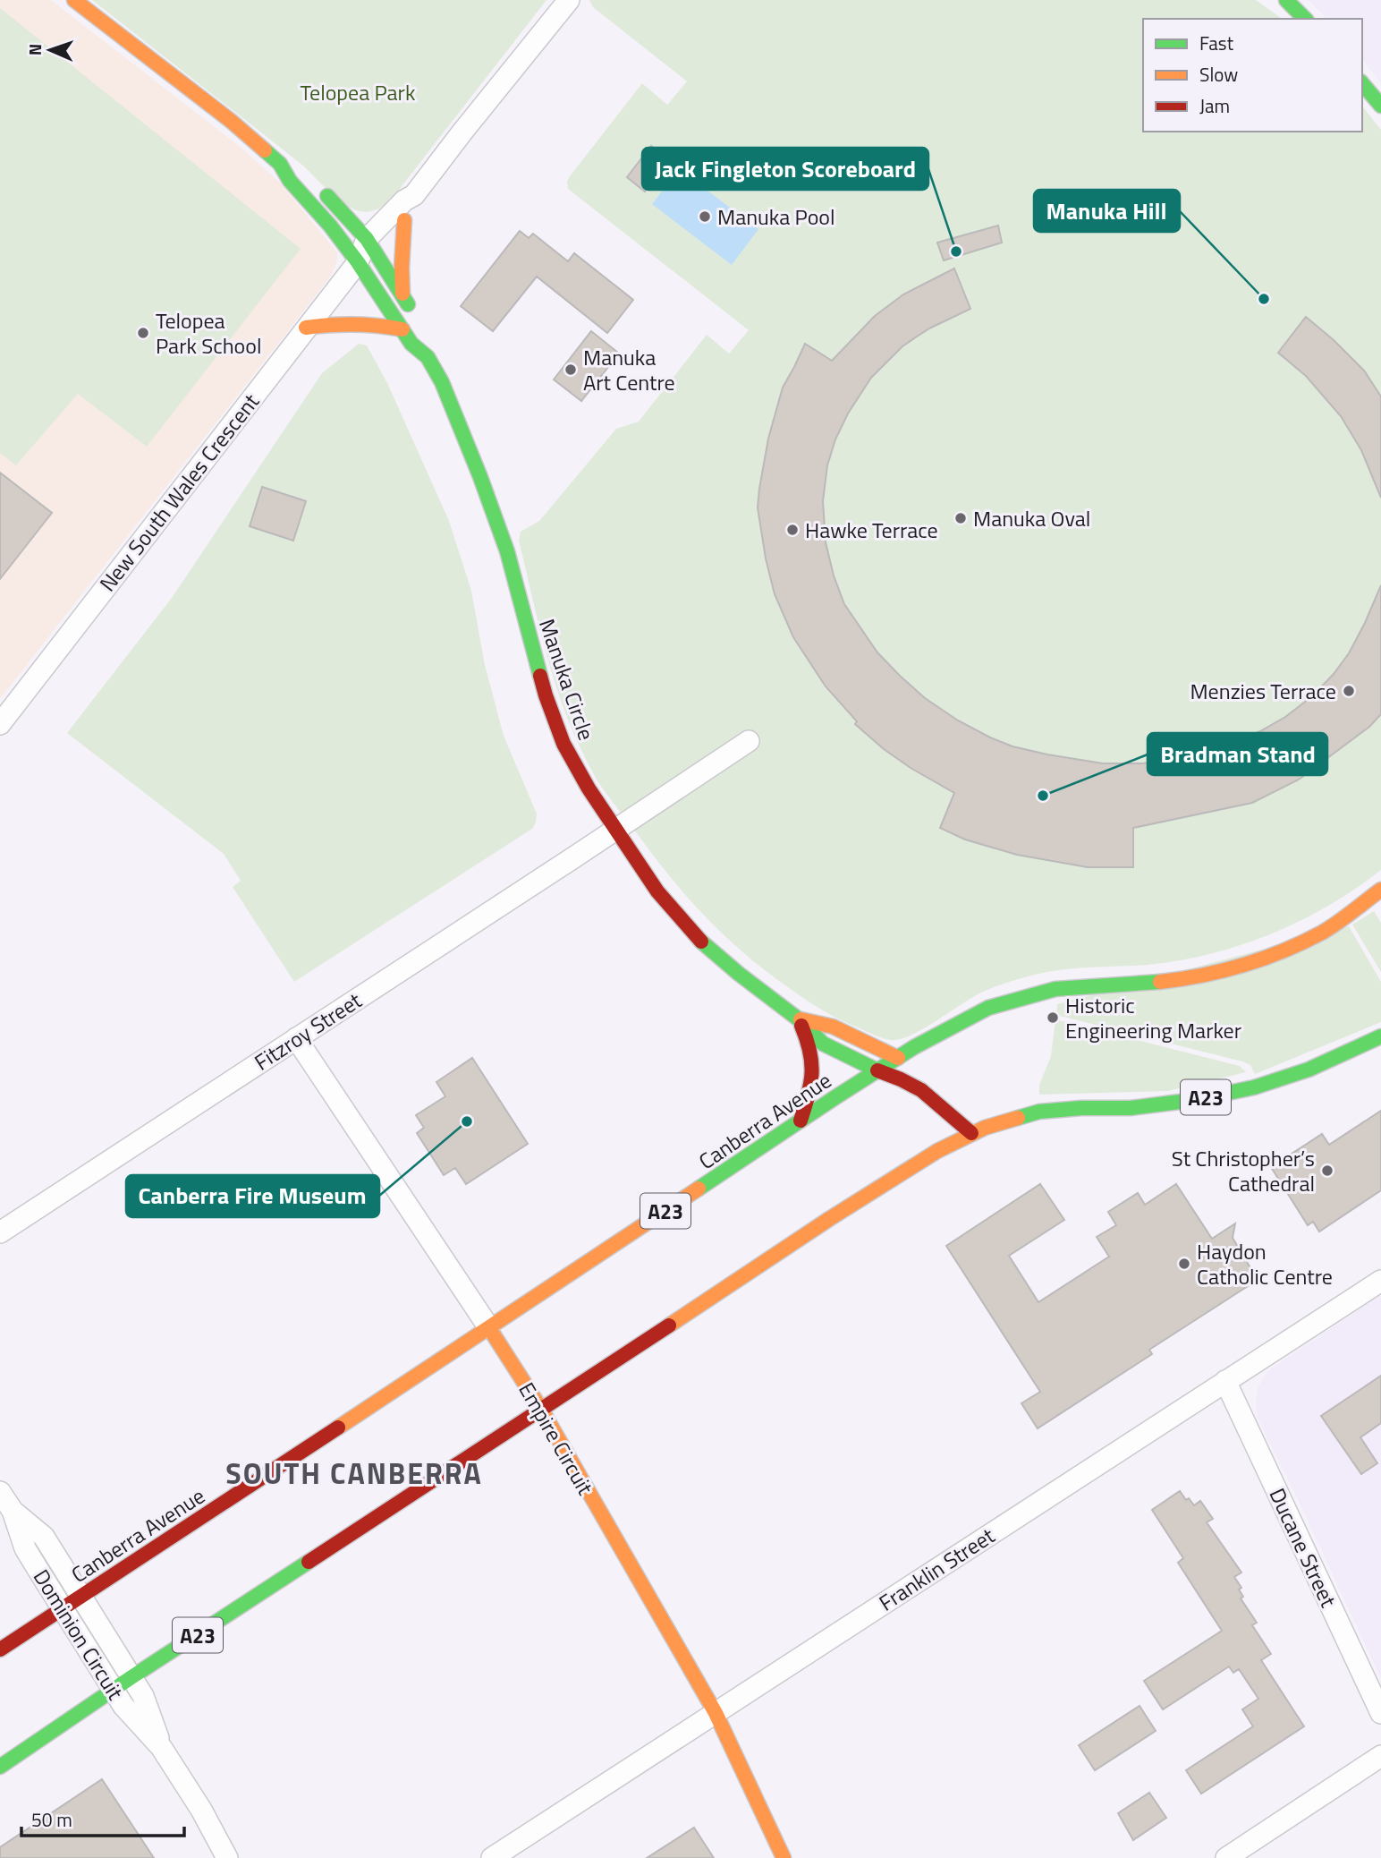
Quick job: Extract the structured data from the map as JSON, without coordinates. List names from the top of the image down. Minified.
{"streets":{"main road":["Manuka Circle","A23","Canberra Avenue","Empire Circuit"],"street":["New South Wales Crescent","Fitzroy Street","Ducane Street","Franklin Street","Dominion Circuit"]},"crossings":[["New South Wales Crescent","Manuka Circle"],["Manuka Circle","Fitzroy Street"],["Manuka Circle","A23"],["Manuka Circle","Canberra Avenue"],["Fitzroy Street","Empire Circuit"],["A23","Empire Circuit"],["A23","Dominion Circuit"],["Canberra Avenue","Empire Circuit"],["Canberra Avenue","Dominion Circuit"],["Empire Circuit","Franklin Street"],["Ducane Street","Franklin Street"]],"districts":["SOUTH CANBERRA"],"parks":["Telopea Park"],"places":["Manuka Pool","Jack Fingleton Scoreboard","Manuka Hill","Telopea Park School","Manuka Art Centre","Manuka Oval","Hawke Terrace","Menzies Terrace","Bradman Stand","Historic Engineering Marker","Canberra Fire Museum","St Christopher’s Cathedral","Haydon Catholic Centre"],"legend":["Fast","Slow","Jam"],"scale_bar":"50 m","north":"left"}
